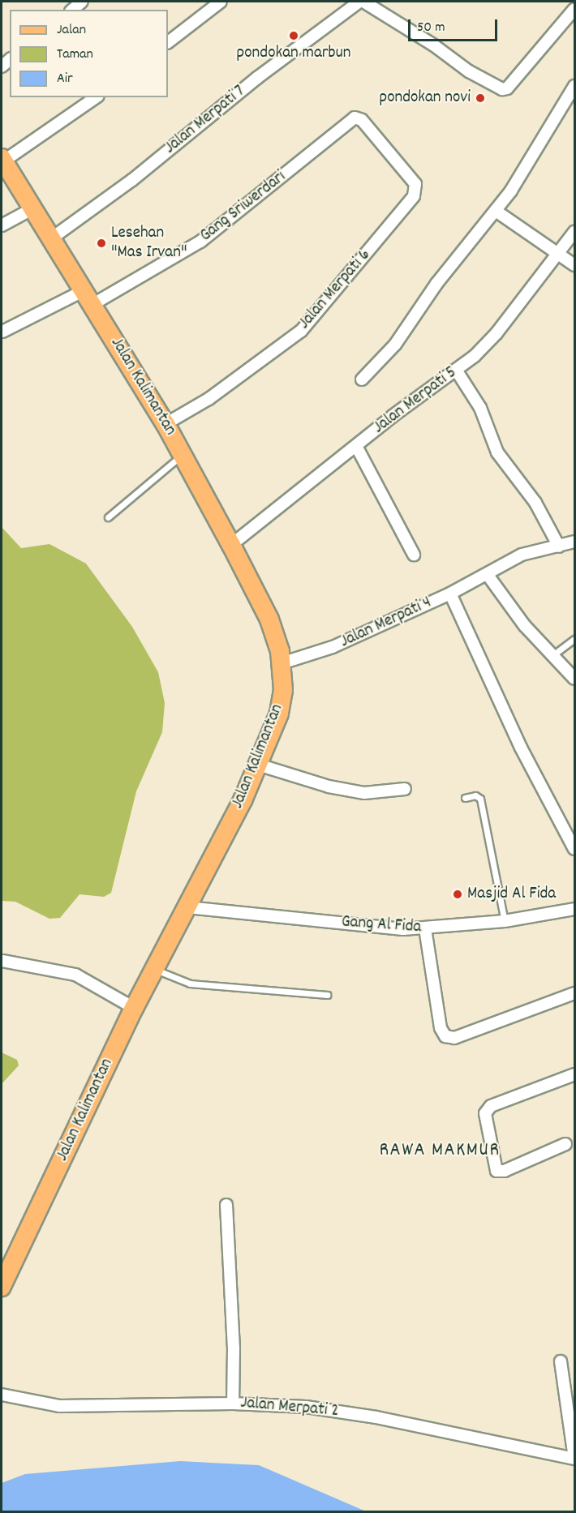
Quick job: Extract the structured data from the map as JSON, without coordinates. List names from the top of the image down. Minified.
{"streets":{"main road":["Jalan Kalimantan"],"street":["Jalan Merpati 7","Gang Sriwerdari","Jalan Merpati 6","Jalan Merpati 5","Jalan Merpati 4","Gang Al Fida","Jalan Merpati 2"]},"crossings":[["Jalan Merpati 7","Jalan Kalimantan"],["Gang Sriwerdari","Jalan Merpati 6"],["Gang Sriwerdari","Jalan Kalimantan"],["Jalan Merpati 6","Jalan Kalimantan"],["Jalan Kalimantan","Jalan Merpati 5"],["Jalan Kalimantan","Jalan Merpati 4"],["Jalan Kalimantan","Gang Al Fida"]],"districts":["RAWA MAKMUR"],"places":["pondokan marbun","pondokan novi","Lesehan \"Mas Irvan\"","Masjid Al Fida"],"legend":["Jalan","Taman","Air"],"scale_bar":"50 m"}
